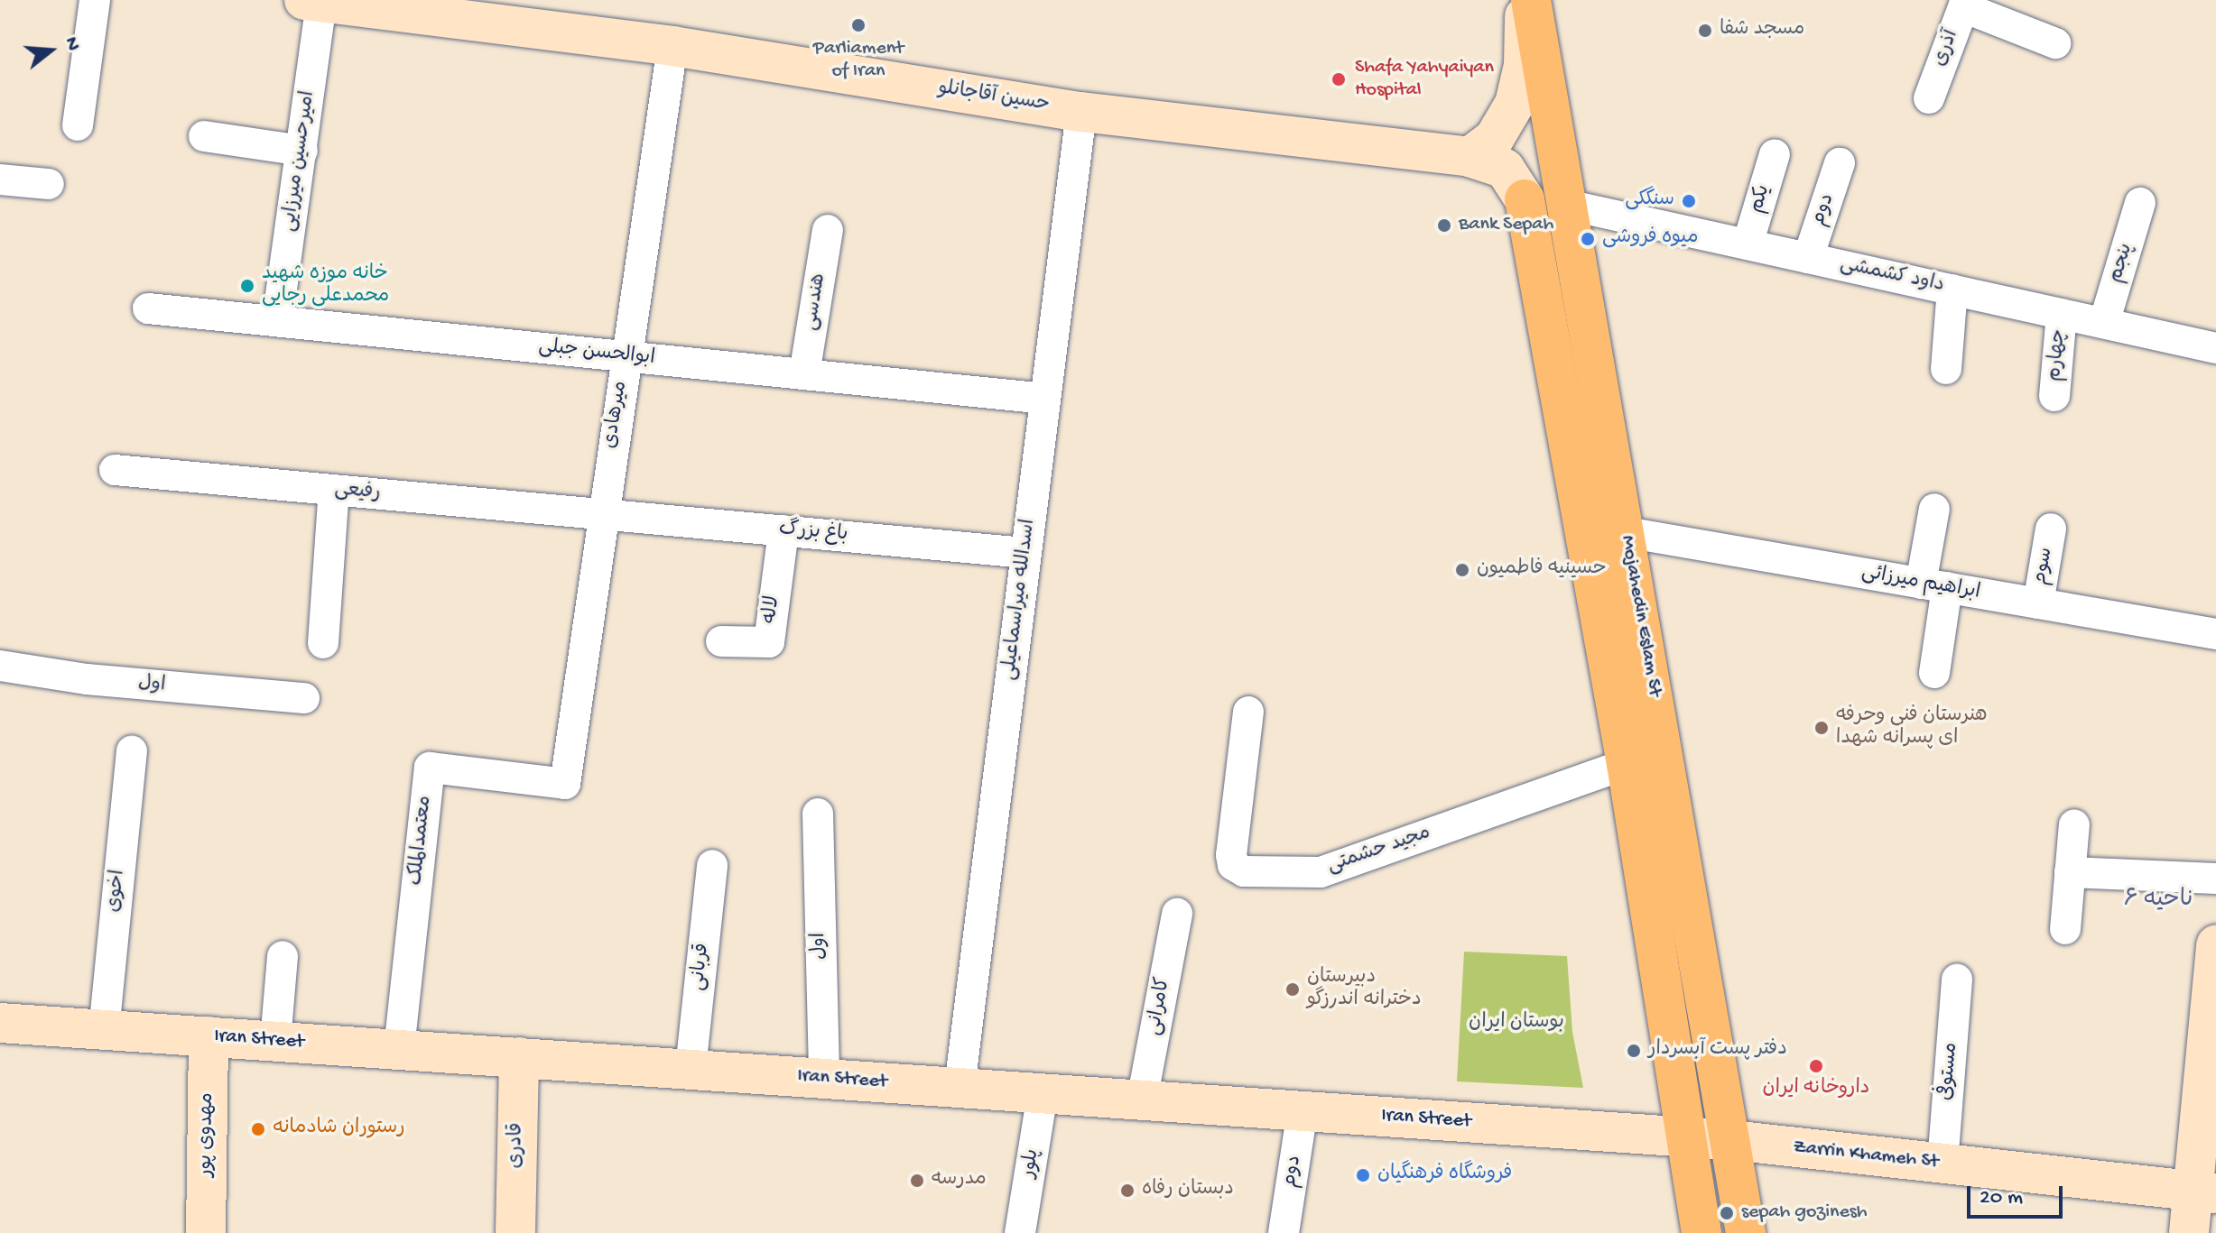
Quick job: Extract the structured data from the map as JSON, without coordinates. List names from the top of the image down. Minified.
{"streets":{"main road":["حسین آقاجانلو","Mojahedin Eslam St","Iran Street","مهدوی پور","قادرى","Zarrin Khameh St"],"street":["آذری","امیرحسین میرزایی","یکم","دوم","پنجم","داود کشمشی","هندسی","ابوالحسن جبلی","چهارم","میرهادی","رفیعی","باغ بزرگ","سوم","ابراهیم میرزائی","اسدالله میراسماعیلی","لاله","اول","معتمدالملک","مجید حشمتی","اخوی","قربانی","کامرانی","مستوفی","پلور"]},"crossings":[["حسین آقاجانلو","امیرحسین میرزایی"],["حسین آقاجانلو","میرهادی"],["حسین آقاجانلو","اسدالله میراسماعیلی"],["حسین آقاجانلو","Mojahedin Eslam St"],["امیرحسین میرزایی","ابوالحسن جبلی"],["یکم","داود کشمشی"],["دوم","داود کشمشی"],["دوم","Iran Street"],["پنجم","داود کشمشی"],["داود کشمشی","چهارم"],["داود کشمشی","Mojahedin Eslam St"],["هندسی","ابوالحسن جبلی"],["ابوالحسن جبلی","میرهادی"],["ابوالحسن جبلی","اسدالله میراسماعیلی"],["میرهادی","رفیعی"],["میرهادی","باغ بزرگ"],["میرهادی","معتمدالملک"],["رفیعی","باغ بزرگ"],["باغ بزرگ","اسدالله میراسماعیلی"],["باغ بزرگ","لاله"],["سوم","ابراهیم میرزائی"],["ابراهیم میرزائی","Mojahedin Eslam St"],["اسدالله میراسماعیلی","Iran Street"],["Mojahedin Eslam St","مجید حشمتی"],["Mojahedin Eslam St","Iran Street"],["Mojahedin Eslam St","Zarrin Khameh St"],["اول","Iran Street"],["معتمدالملک","Iran Street"],["اخوی","Iran Street"],["قربانی","Iran Street"],["کامرانی","Iran Street"],["Iran Street","مهدوی پور"],["Iran Street","قادرى"],["Iran Street","Zarrin Khameh St"],["Iran Street","پلور"],["مستوفی","Zarrin Khameh St"]],"districts":["ناحیه ۶"],"parks":["بوستان ایران"],"places":["Parliament of Iran","مسجد شفا","Shafa Yahyaiyan Hospital","سنگکی","Bank Sepah","میوه فروشی","خانه موزه شهید محمدعلی رجایی","حسینیه فاطمیون","هنرستان فنی وحرفه ای پسرانه شهدا","دبیرستان دخترانه اندرزگو","دفتر پست آبسردار","داروخانه ایران","رستوران شادمانه","فروشگاه فرهنگیان","مدرسه","دبستان رفاه","sepah gozinesh"],"scale_bar":"20 m","north":"right"}
